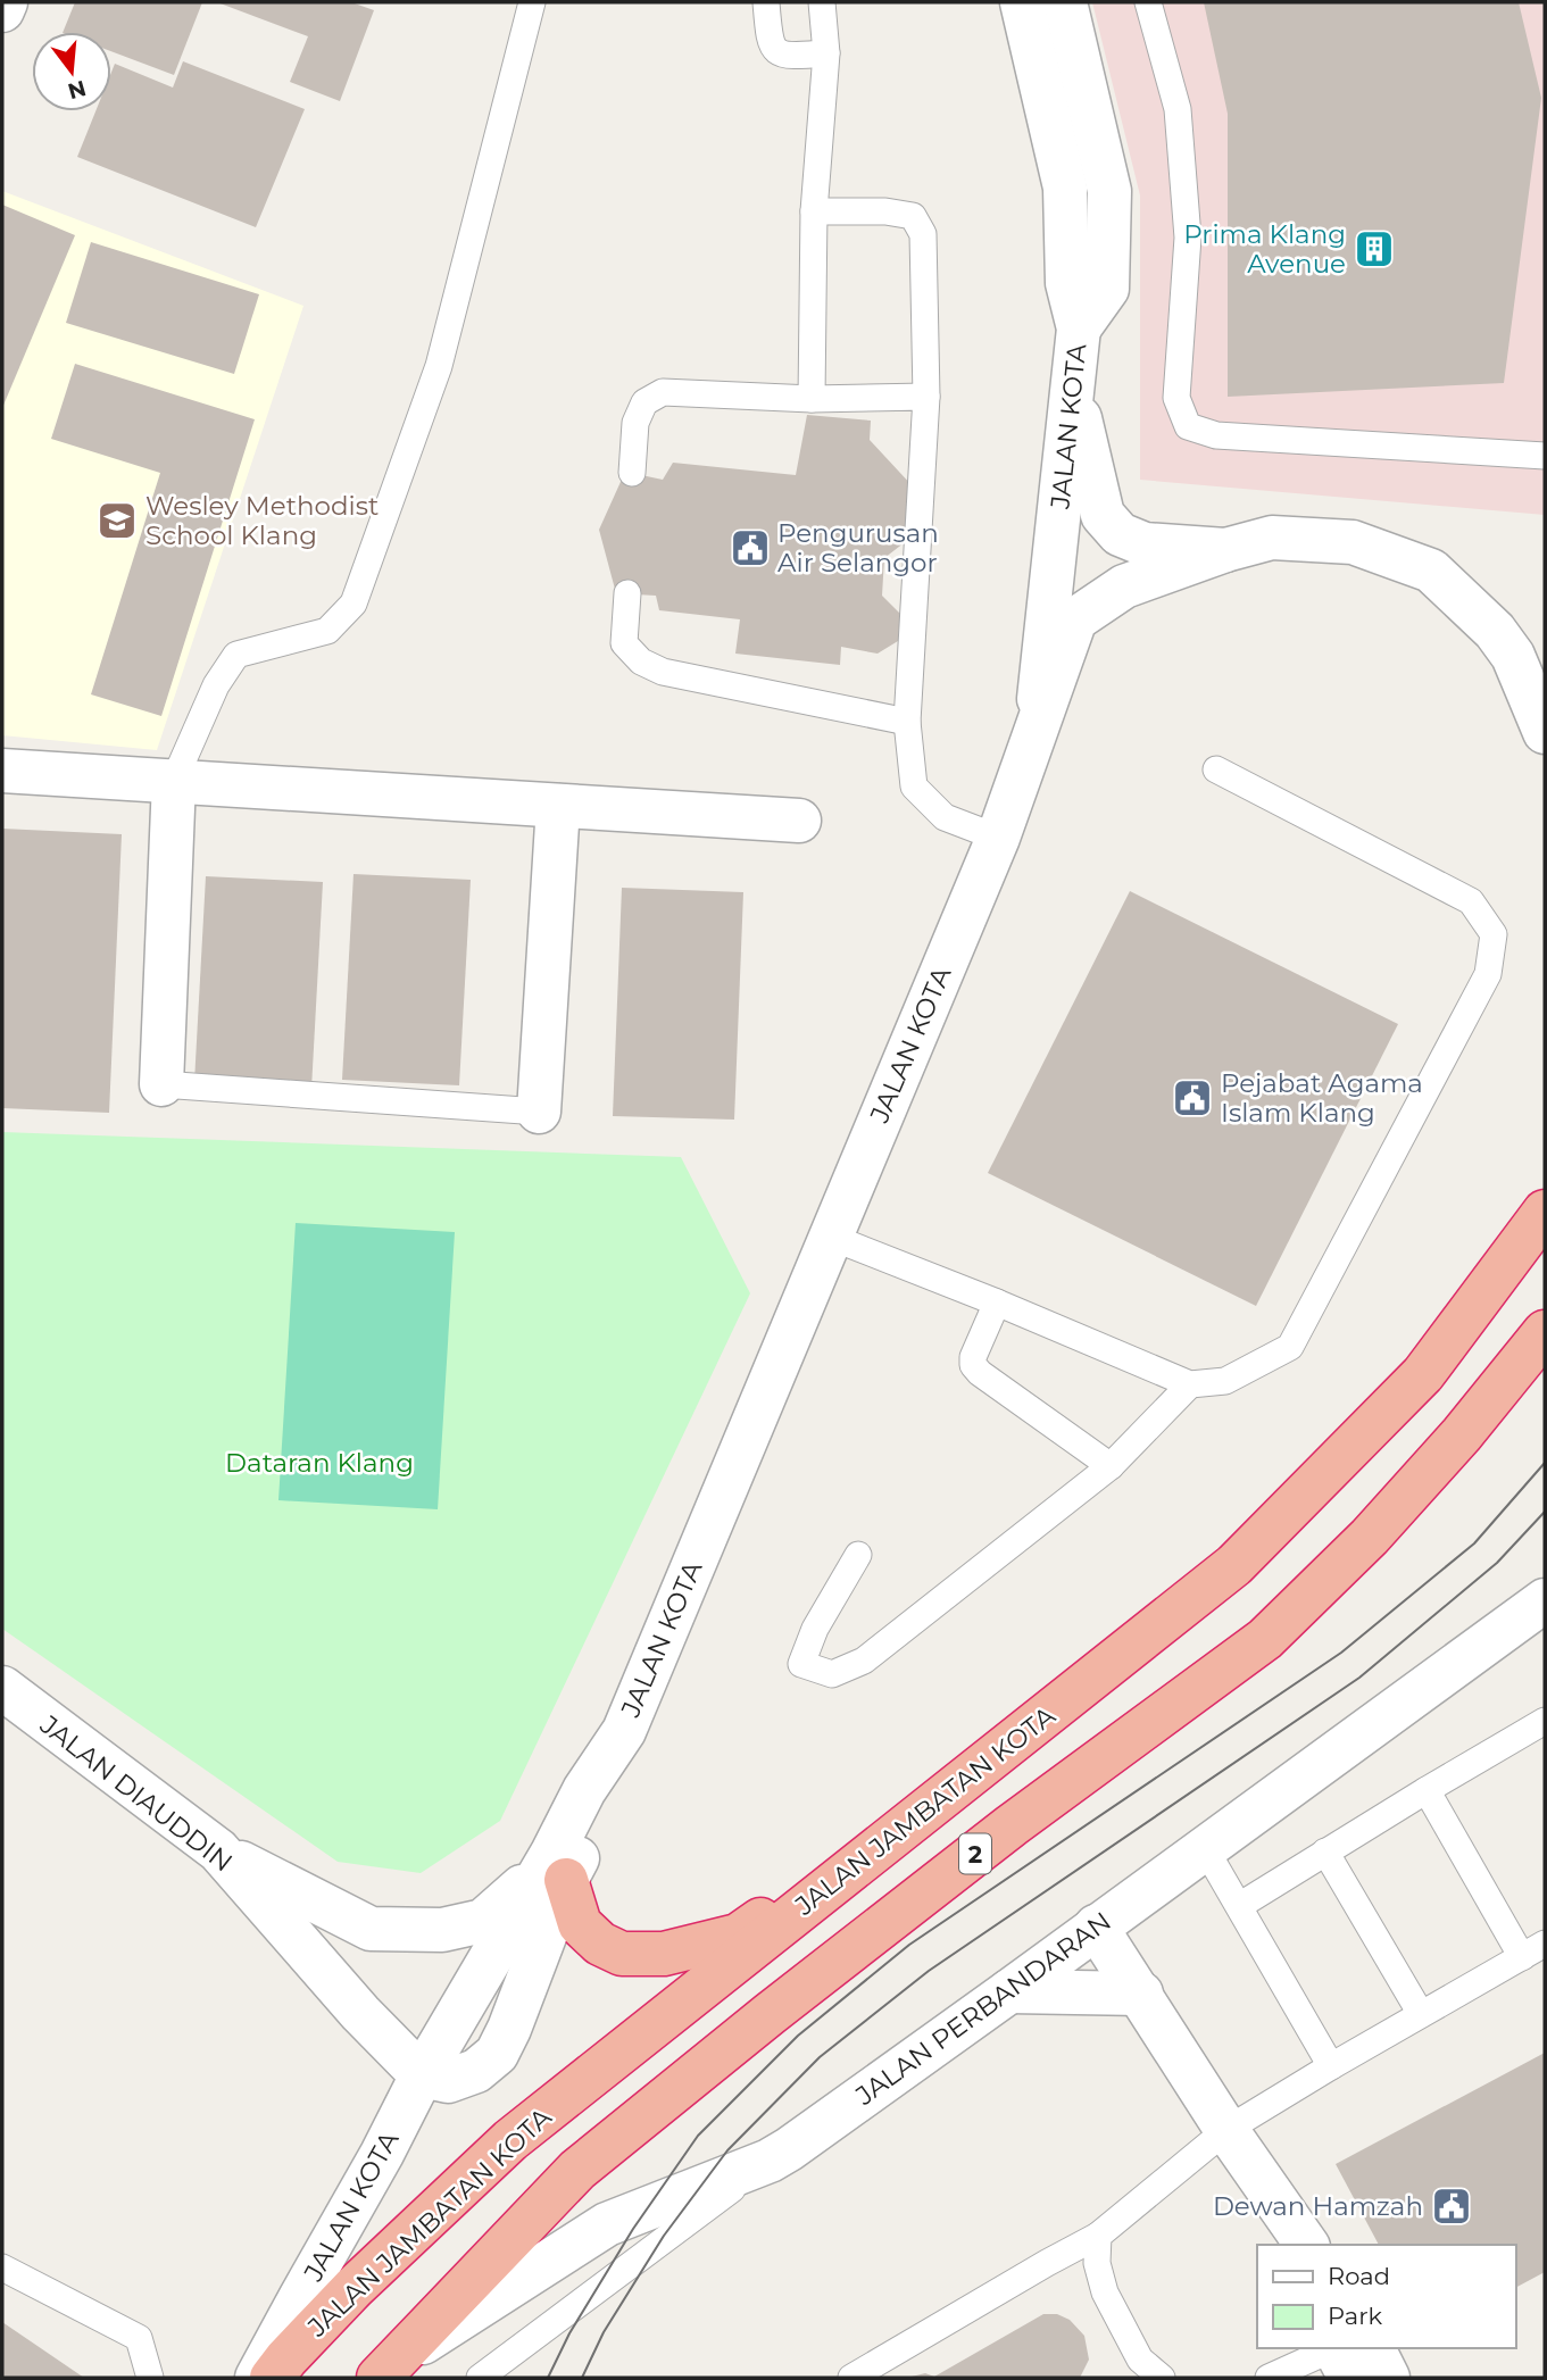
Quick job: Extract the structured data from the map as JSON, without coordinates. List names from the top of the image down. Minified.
{"streets":{"highway":["JALAN JAMBATAN KOTA","2"],"street":["JALAN KOTA","JALAN DIAUDDIN","JALAN PERBANDARAN"]},"crossings":[["2","JALAN PERBANDARAN"]],"parks":["Dataran Klang"],"places":{"building":["Prima Klang Avenue"],"school or university":["Wesley Methodist School Klang"],"public building":["Pengurusan Air Selangor","Pejabat Agama Islam Klang","Dewan Hamzah"]},"legend":["Road","Park"],"north":"bottom"}
